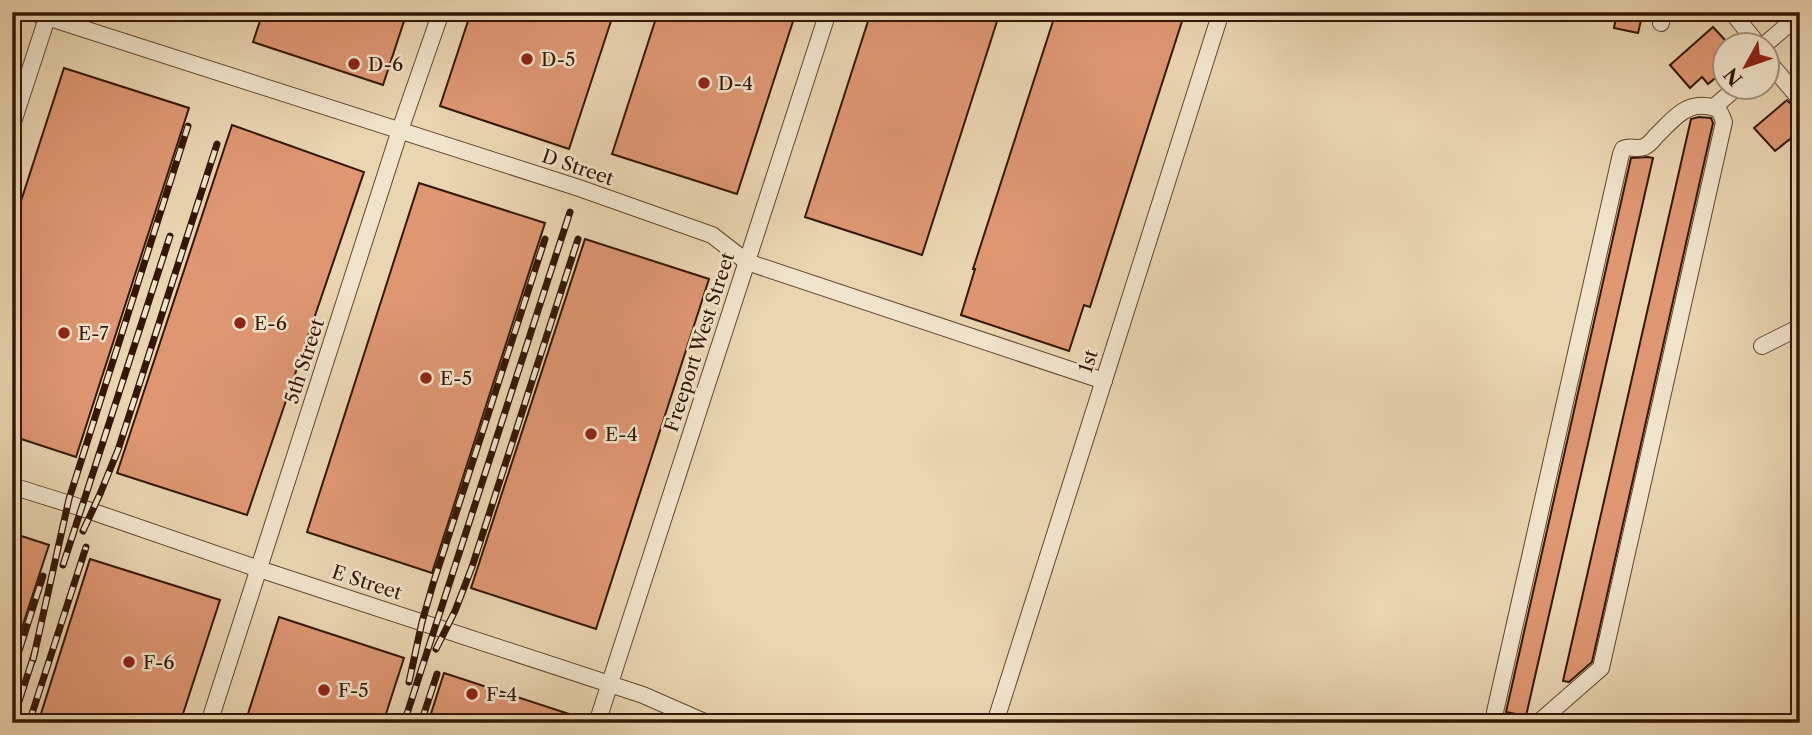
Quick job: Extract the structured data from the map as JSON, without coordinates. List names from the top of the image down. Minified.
{"streets":{"lane":["D Street","Freeport West Street","5th Street","1st","E Street"]},"crossings":[["D Street","Freeport West Street"],["D Street","5th Street"],["D Street","1st"],["Freeport West Street","E Street"],["5th Street","E Street"]],"places":["D-5","D-6","D-4","E-6","E-7","E-5","E-4","F-6","F-5","F-4"],"north":"bottom left"}
